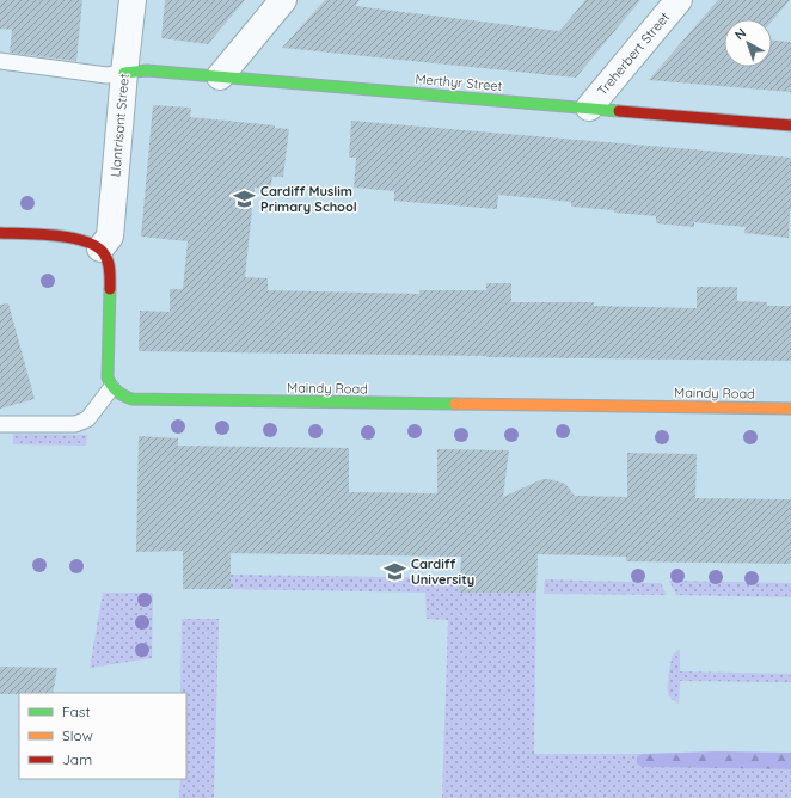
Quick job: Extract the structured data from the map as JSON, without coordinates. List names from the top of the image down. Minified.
{"streets":{"street":["Treherbert Street","Merthyr Street","Llantrisant Street","Maindy Road"]},"crossings":[["Treherbert Street","Merthyr Street"],["Merthyr Street","Llantrisant Street"]],"places":{"school or university":["Cardiff Muslim Primary School","Cardiff University"]},"legend":["Fast","Slow","Jam"],"north":"top left"}
